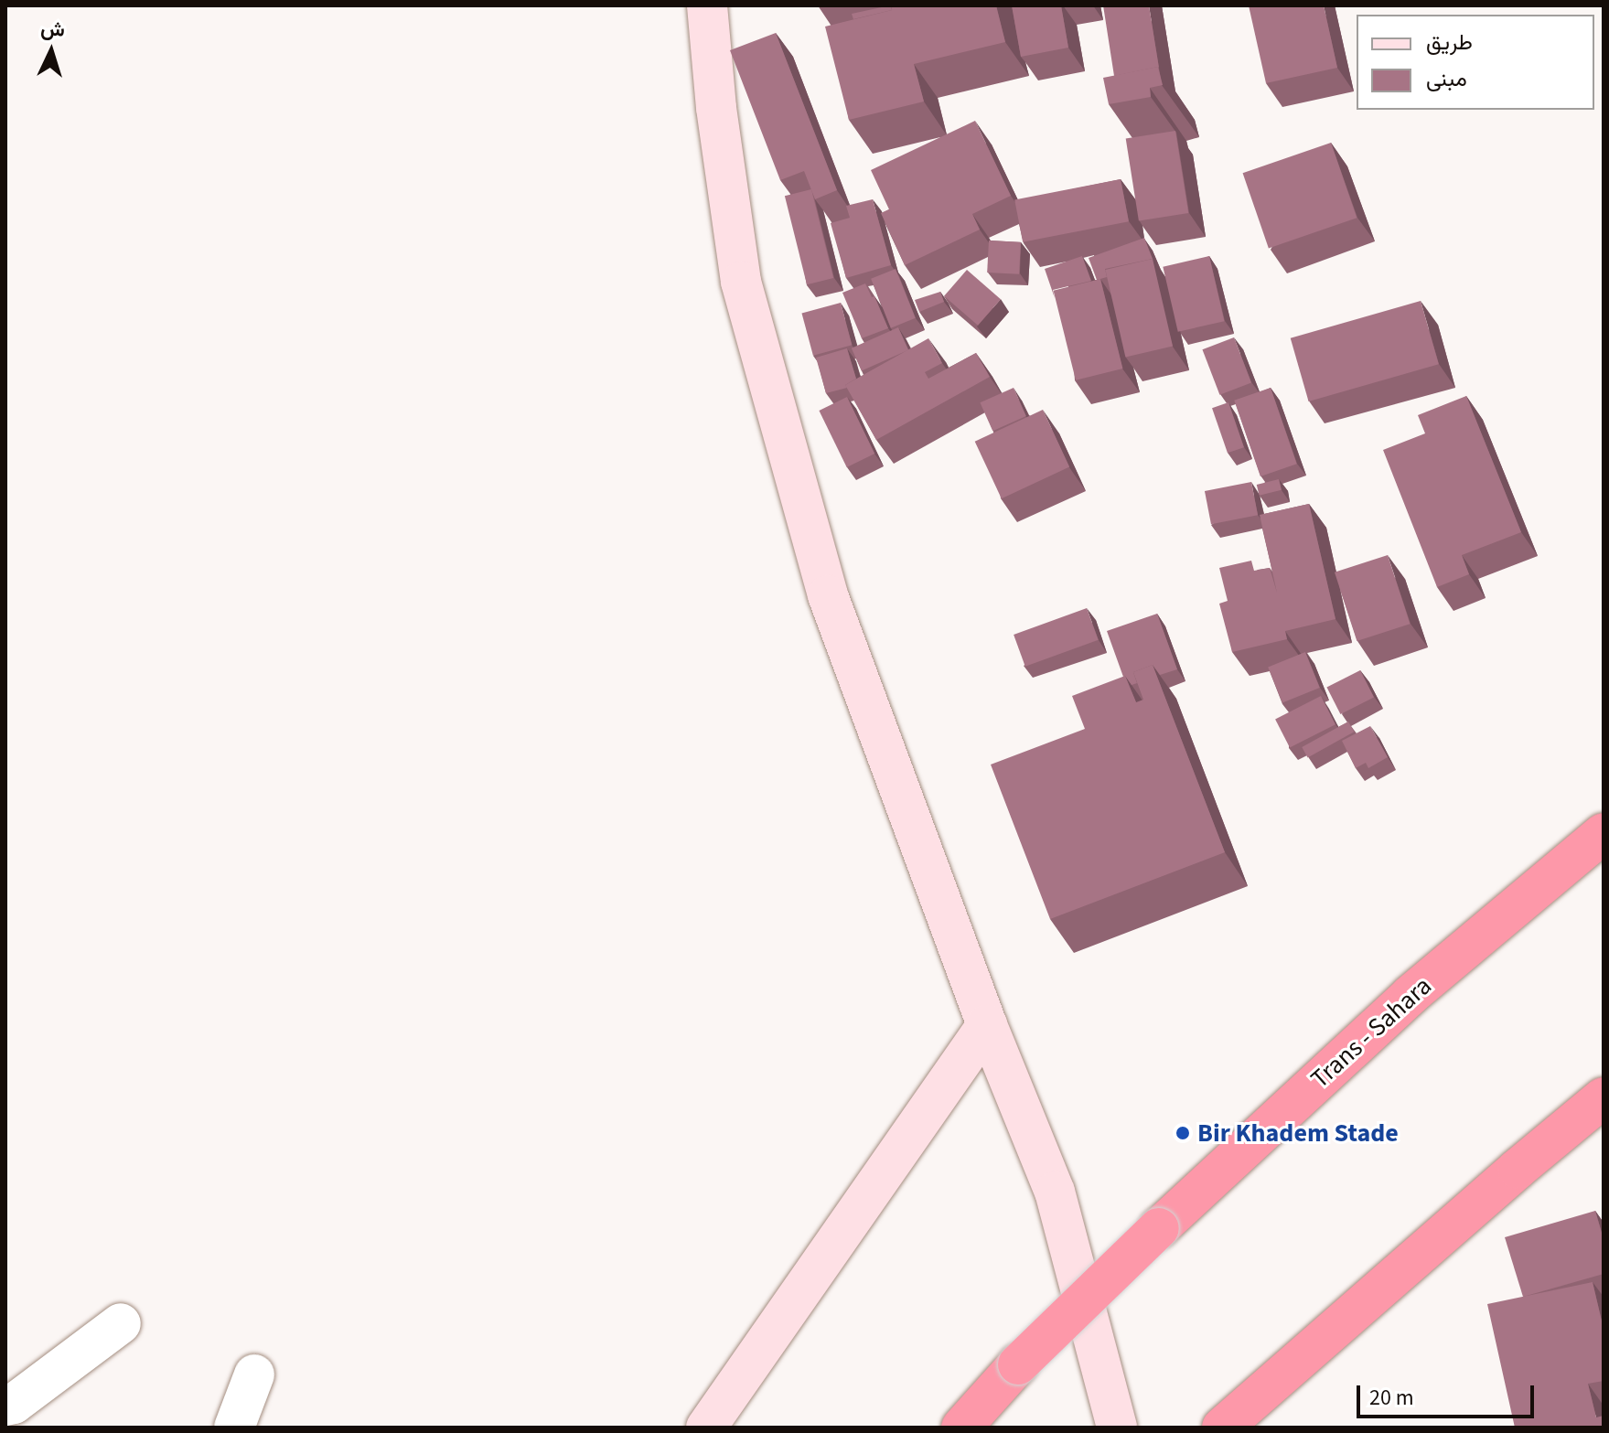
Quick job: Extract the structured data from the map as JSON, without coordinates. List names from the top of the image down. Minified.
{"streets":{"highway":["Trans - Sahara"]},"places":["Bir Khadem Stade"],"legend":["طريق","مبنى"],"scale_bar":"20 m","north":"top"}
